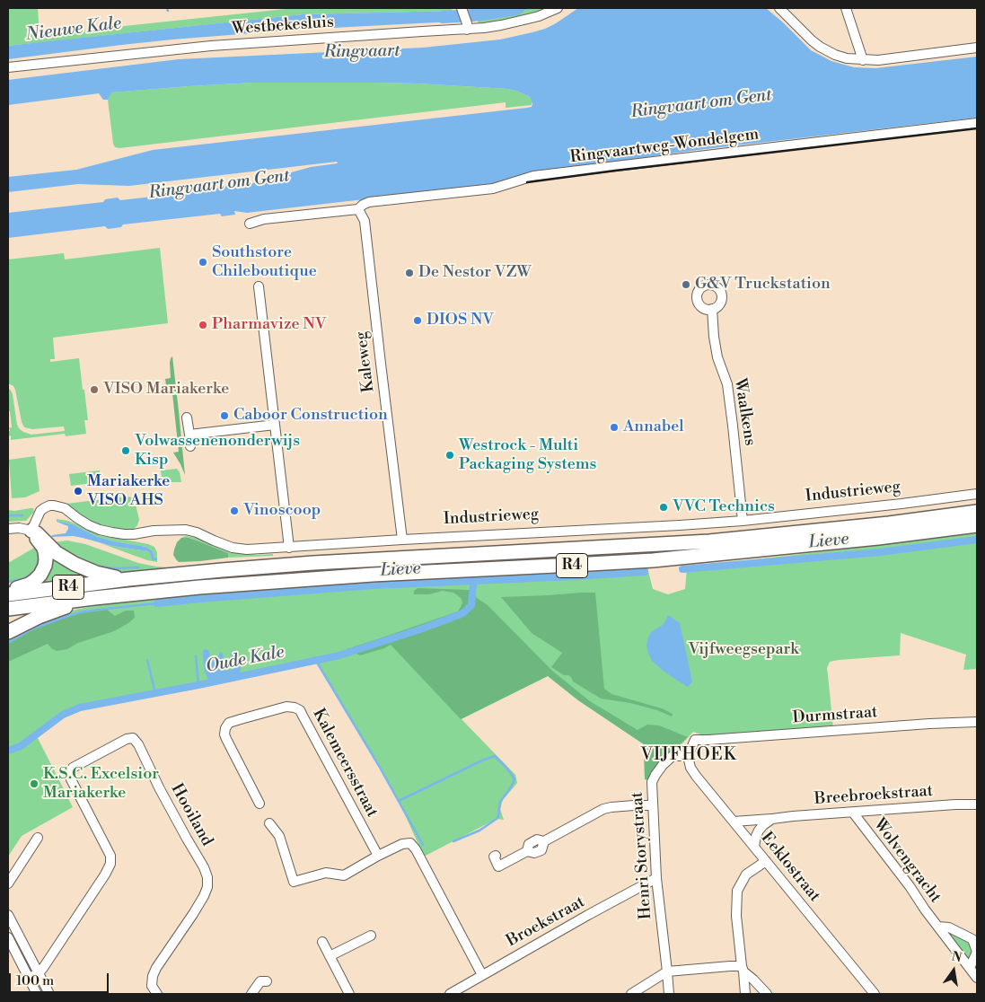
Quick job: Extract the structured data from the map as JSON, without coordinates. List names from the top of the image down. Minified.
{"streets":{"highway":["R4"],"street":["Westbekesluis","Ringvaartweg-Wondelgem","Kaleweg","Waalkens","Industrieweg","Durmstraat","Kalemeersstraat","Breebroekstraat","Hooiland","Henri Storystraat","Wolvengracht","Eeklostraat","Broekstraat"]},"crossings":[["Ringvaartweg-Wondelgem","Kaleweg"],["Kaleweg","Industrieweg"],["Waalkens","Industrieweg"],["Industrieweg","R4"],["Durmstraat","Henri Storystraat"],["Durmstraat","Eeklostraat"],["Breebroekstraat","Wolvengracht"],["Breebroekstraat","Eeklostraat"],["Henri Storystraat","Eeklostraat"],["Henri Storystraat","Broekstraat"]],"districts":["VIJFHOEK"],"water":["Nieuwe Kale","Ringvaart","Ringvaart om Gent","Lieve","Oude Kale"],"parks":["Vijfweegsepark"],"places":["Southstore Chileboutique","De Nestor VZW","G&V Truckstation","DIOS NV","Pharmavize NV","VISO Mariakerke","Caboor Construction","Annabel","Volwassenenonderwijs Kisp","Westrock - Multi Packaging Systems","Mariakerke VISO AHS","VVC Technics","Vinoscoop","K.S.C. Excelsior Mariakerke"],"scale_bar":"100 m","north":"top"}
